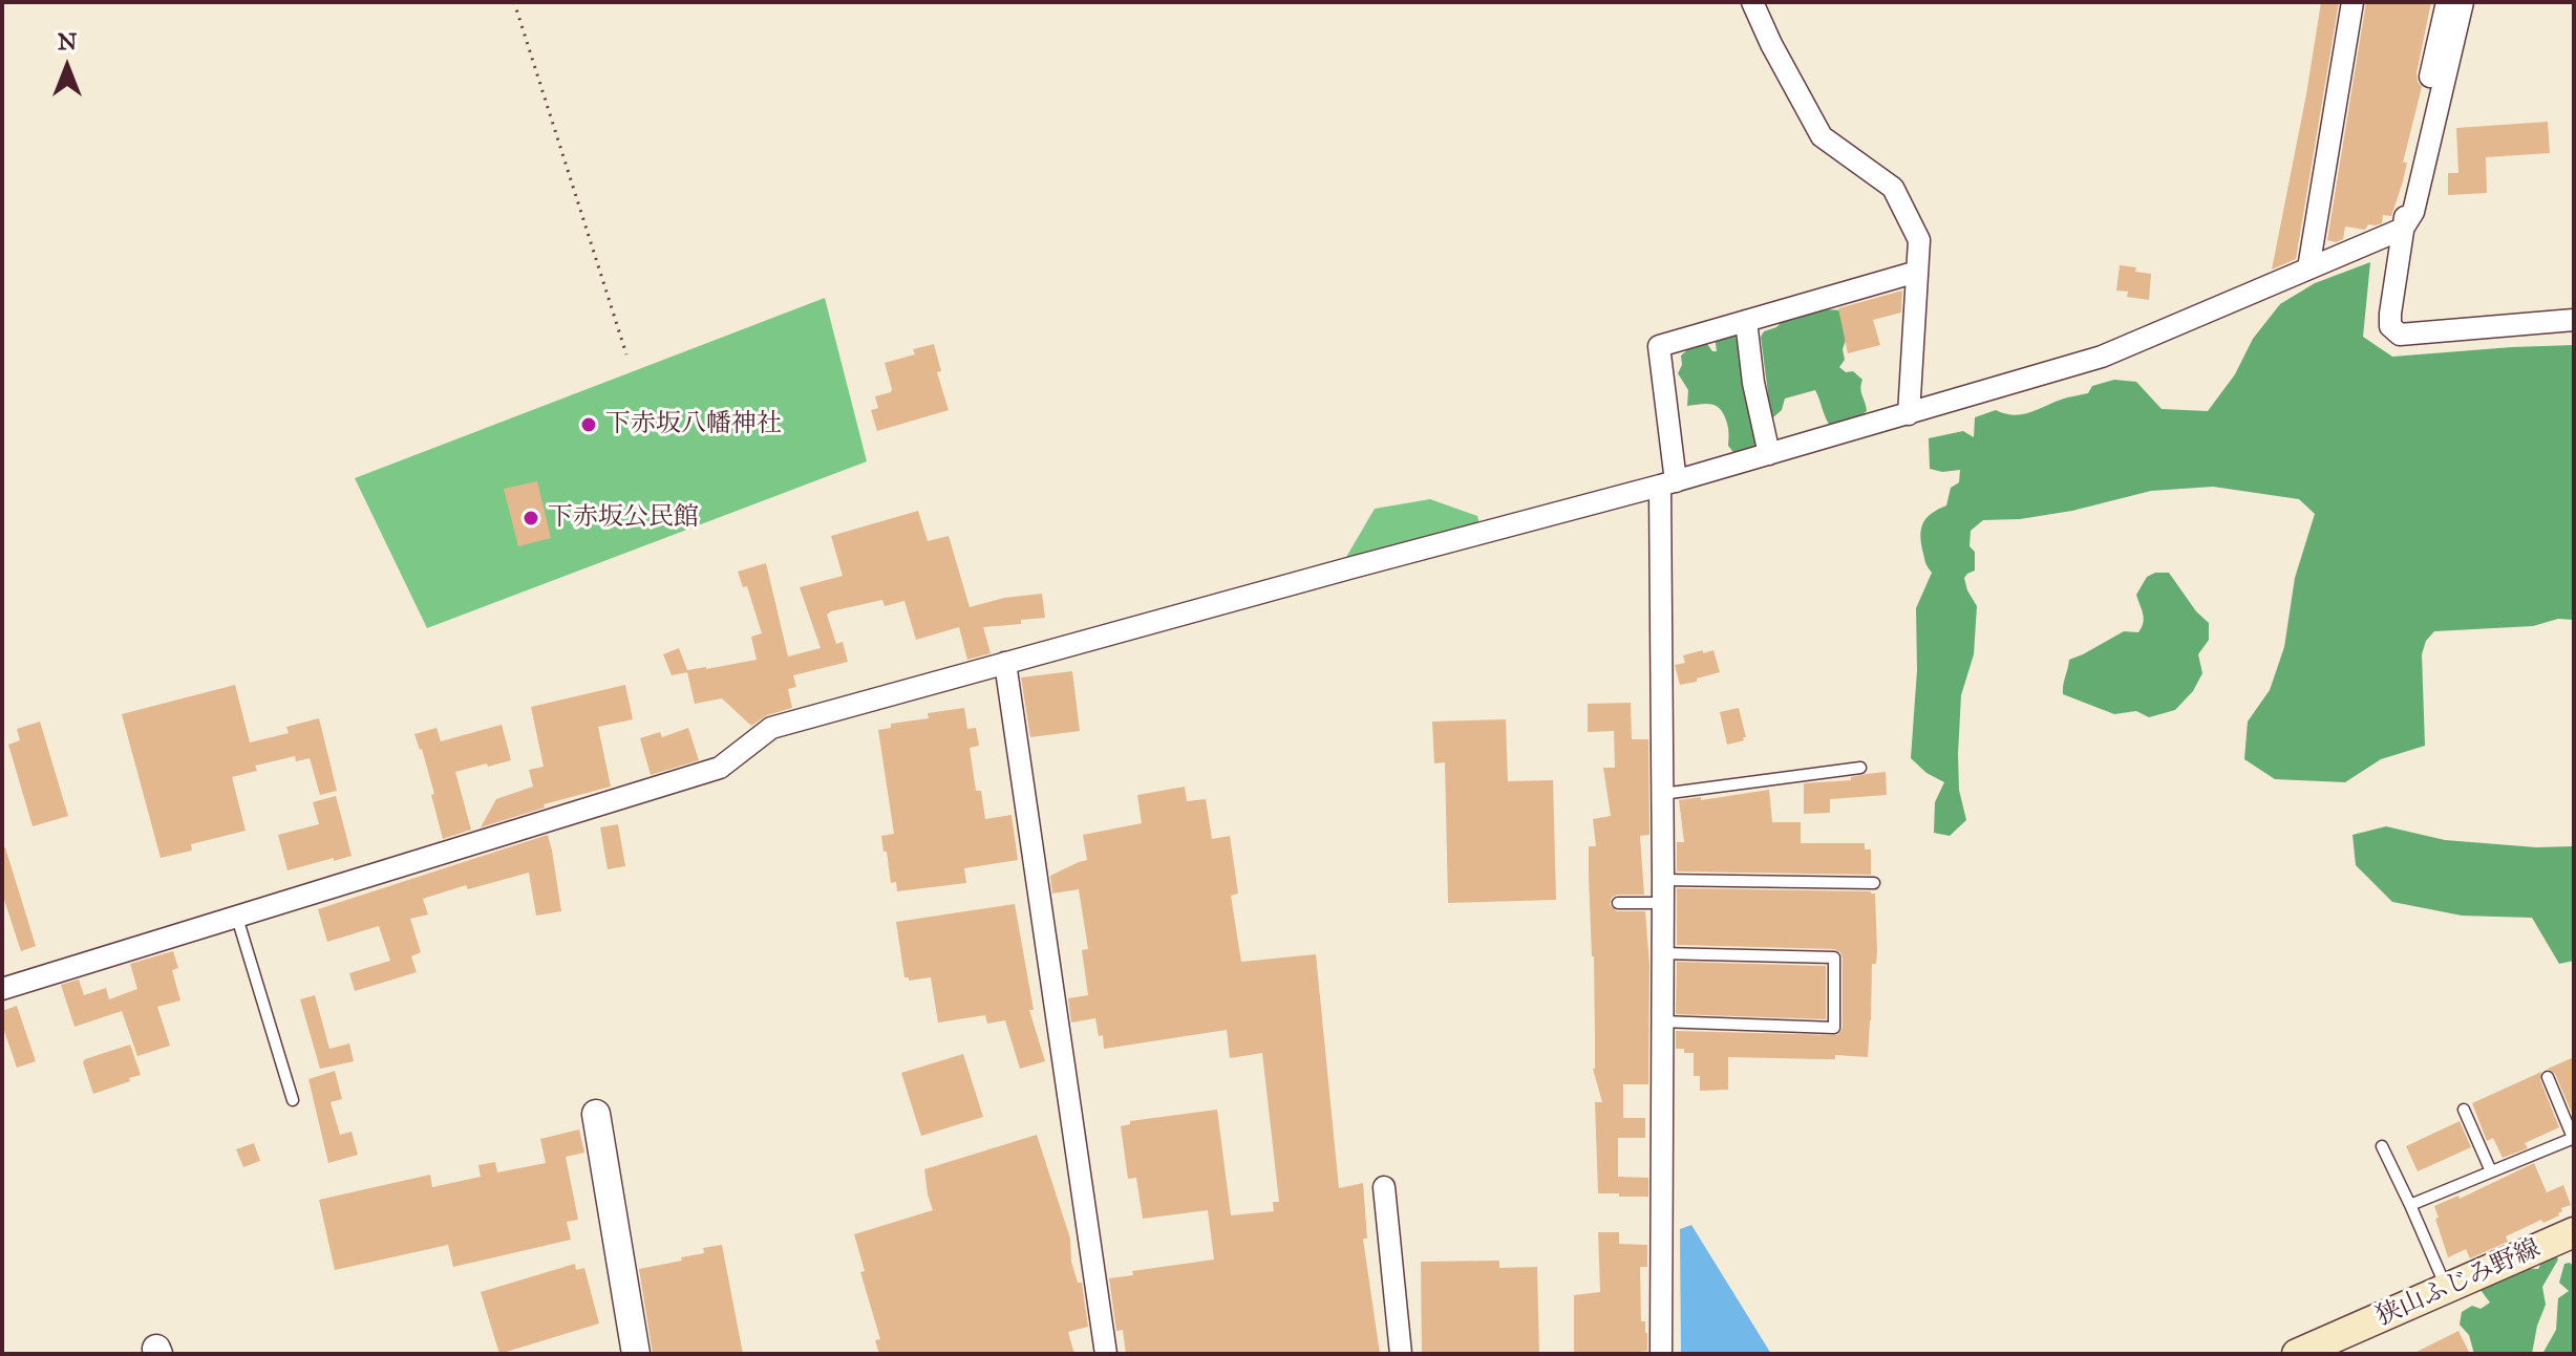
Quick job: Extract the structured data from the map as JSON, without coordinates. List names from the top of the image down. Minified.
{"streets":{"main road":["狭山ふじみ野線"]},"places":["下赤坂八幡神社","下赤坂公民館"],"north":"top"}
